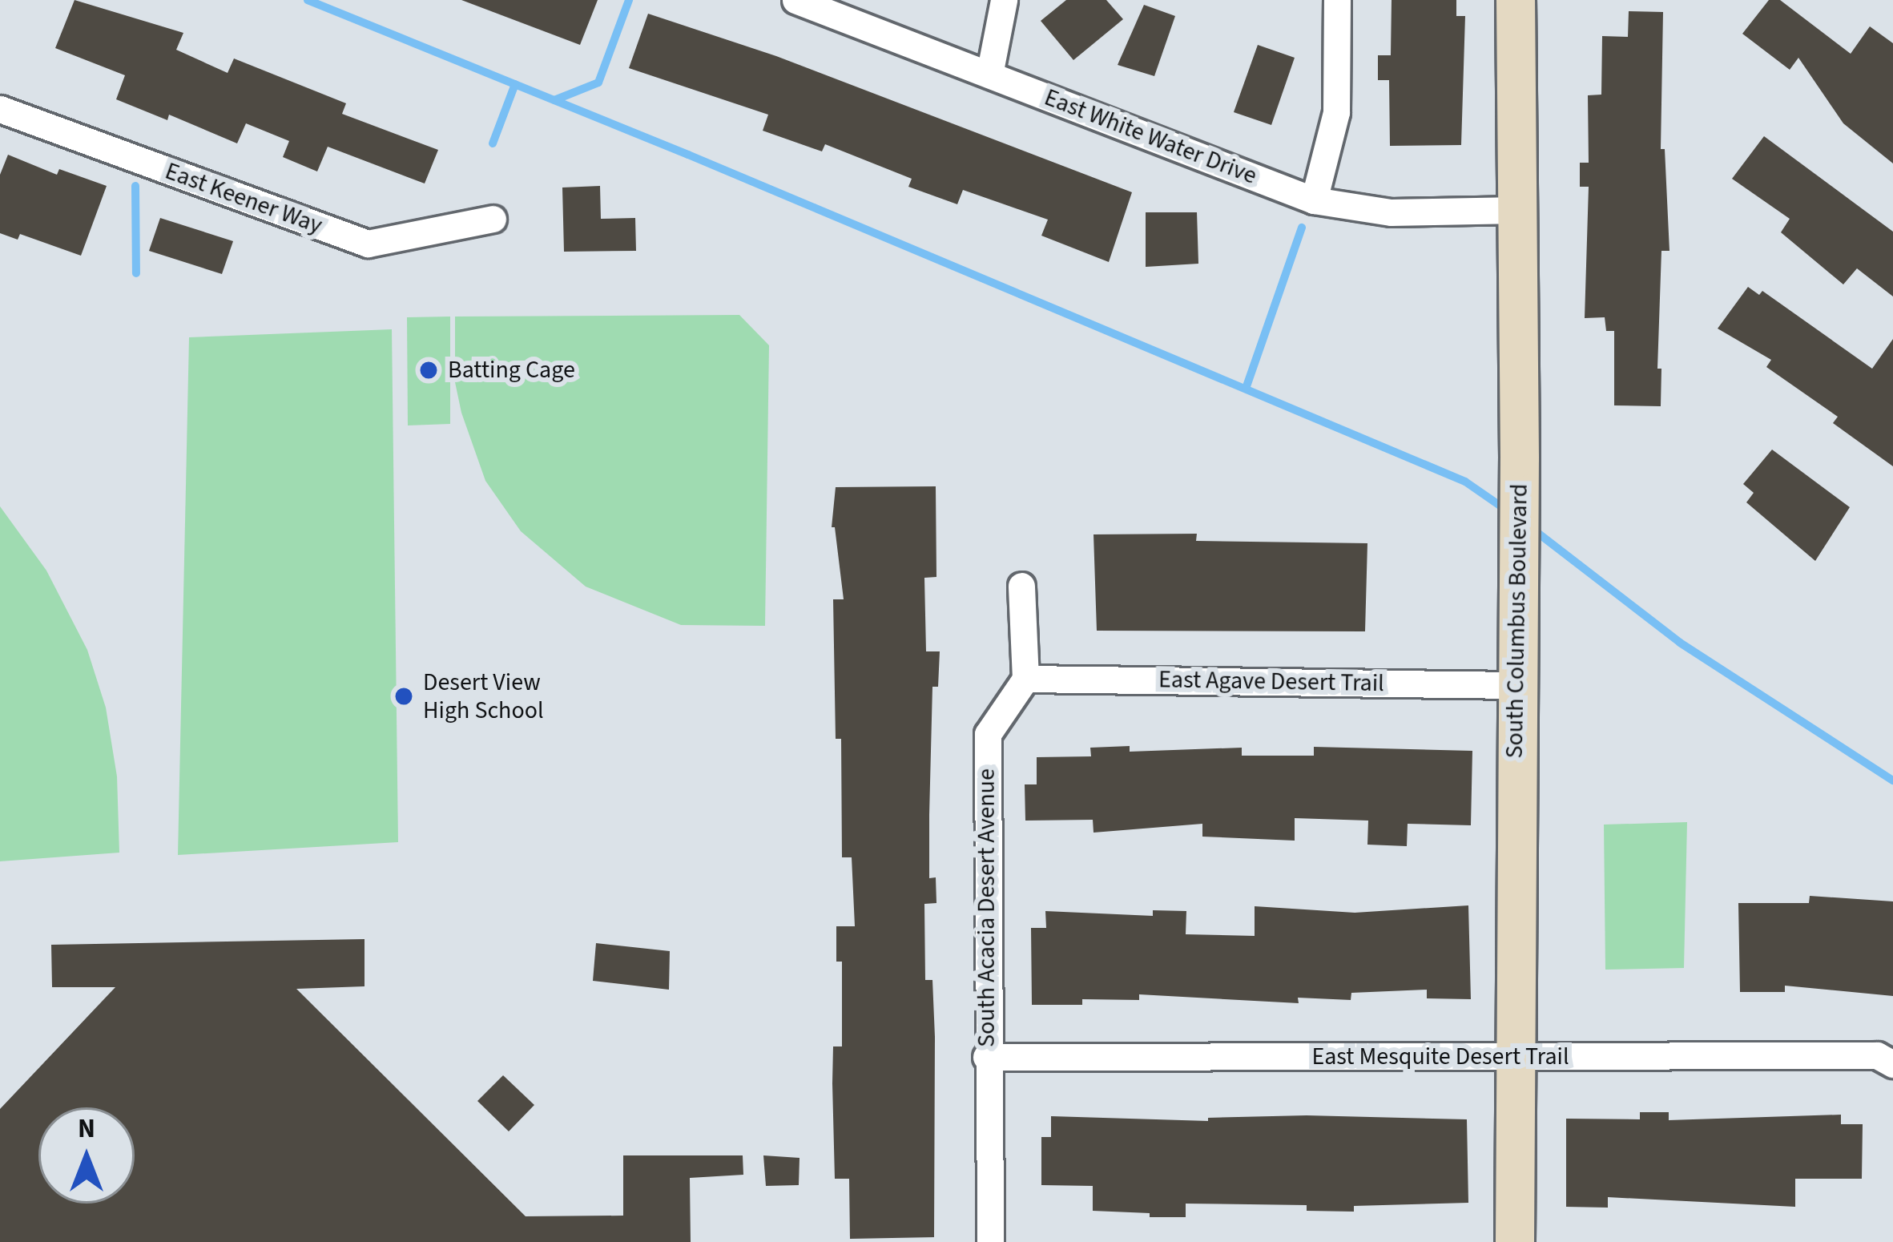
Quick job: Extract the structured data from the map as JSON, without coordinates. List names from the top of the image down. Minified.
{"streets":{"street":["East White Water Drive","East Keener Way","South Columbus Boulevard","East Agave Desert Trail","South Acacia Desert Avenue","East Mesquite Desert Trail"]},"crossings":[["East White Water Drive","South Columbus Boulevard"],["South Columbus Boulevard","East Agave Desert Trail"],["South Columbus Boulevard","East Mesquite Desert Trail"],["East Agave Desert Trail","South Acacia Desert Avenue"],["South Acacia Desert Avenue","East Mesquite Desert Trail"]],"places":["Batting Cage","Desert View High School"],"north":"top"}
